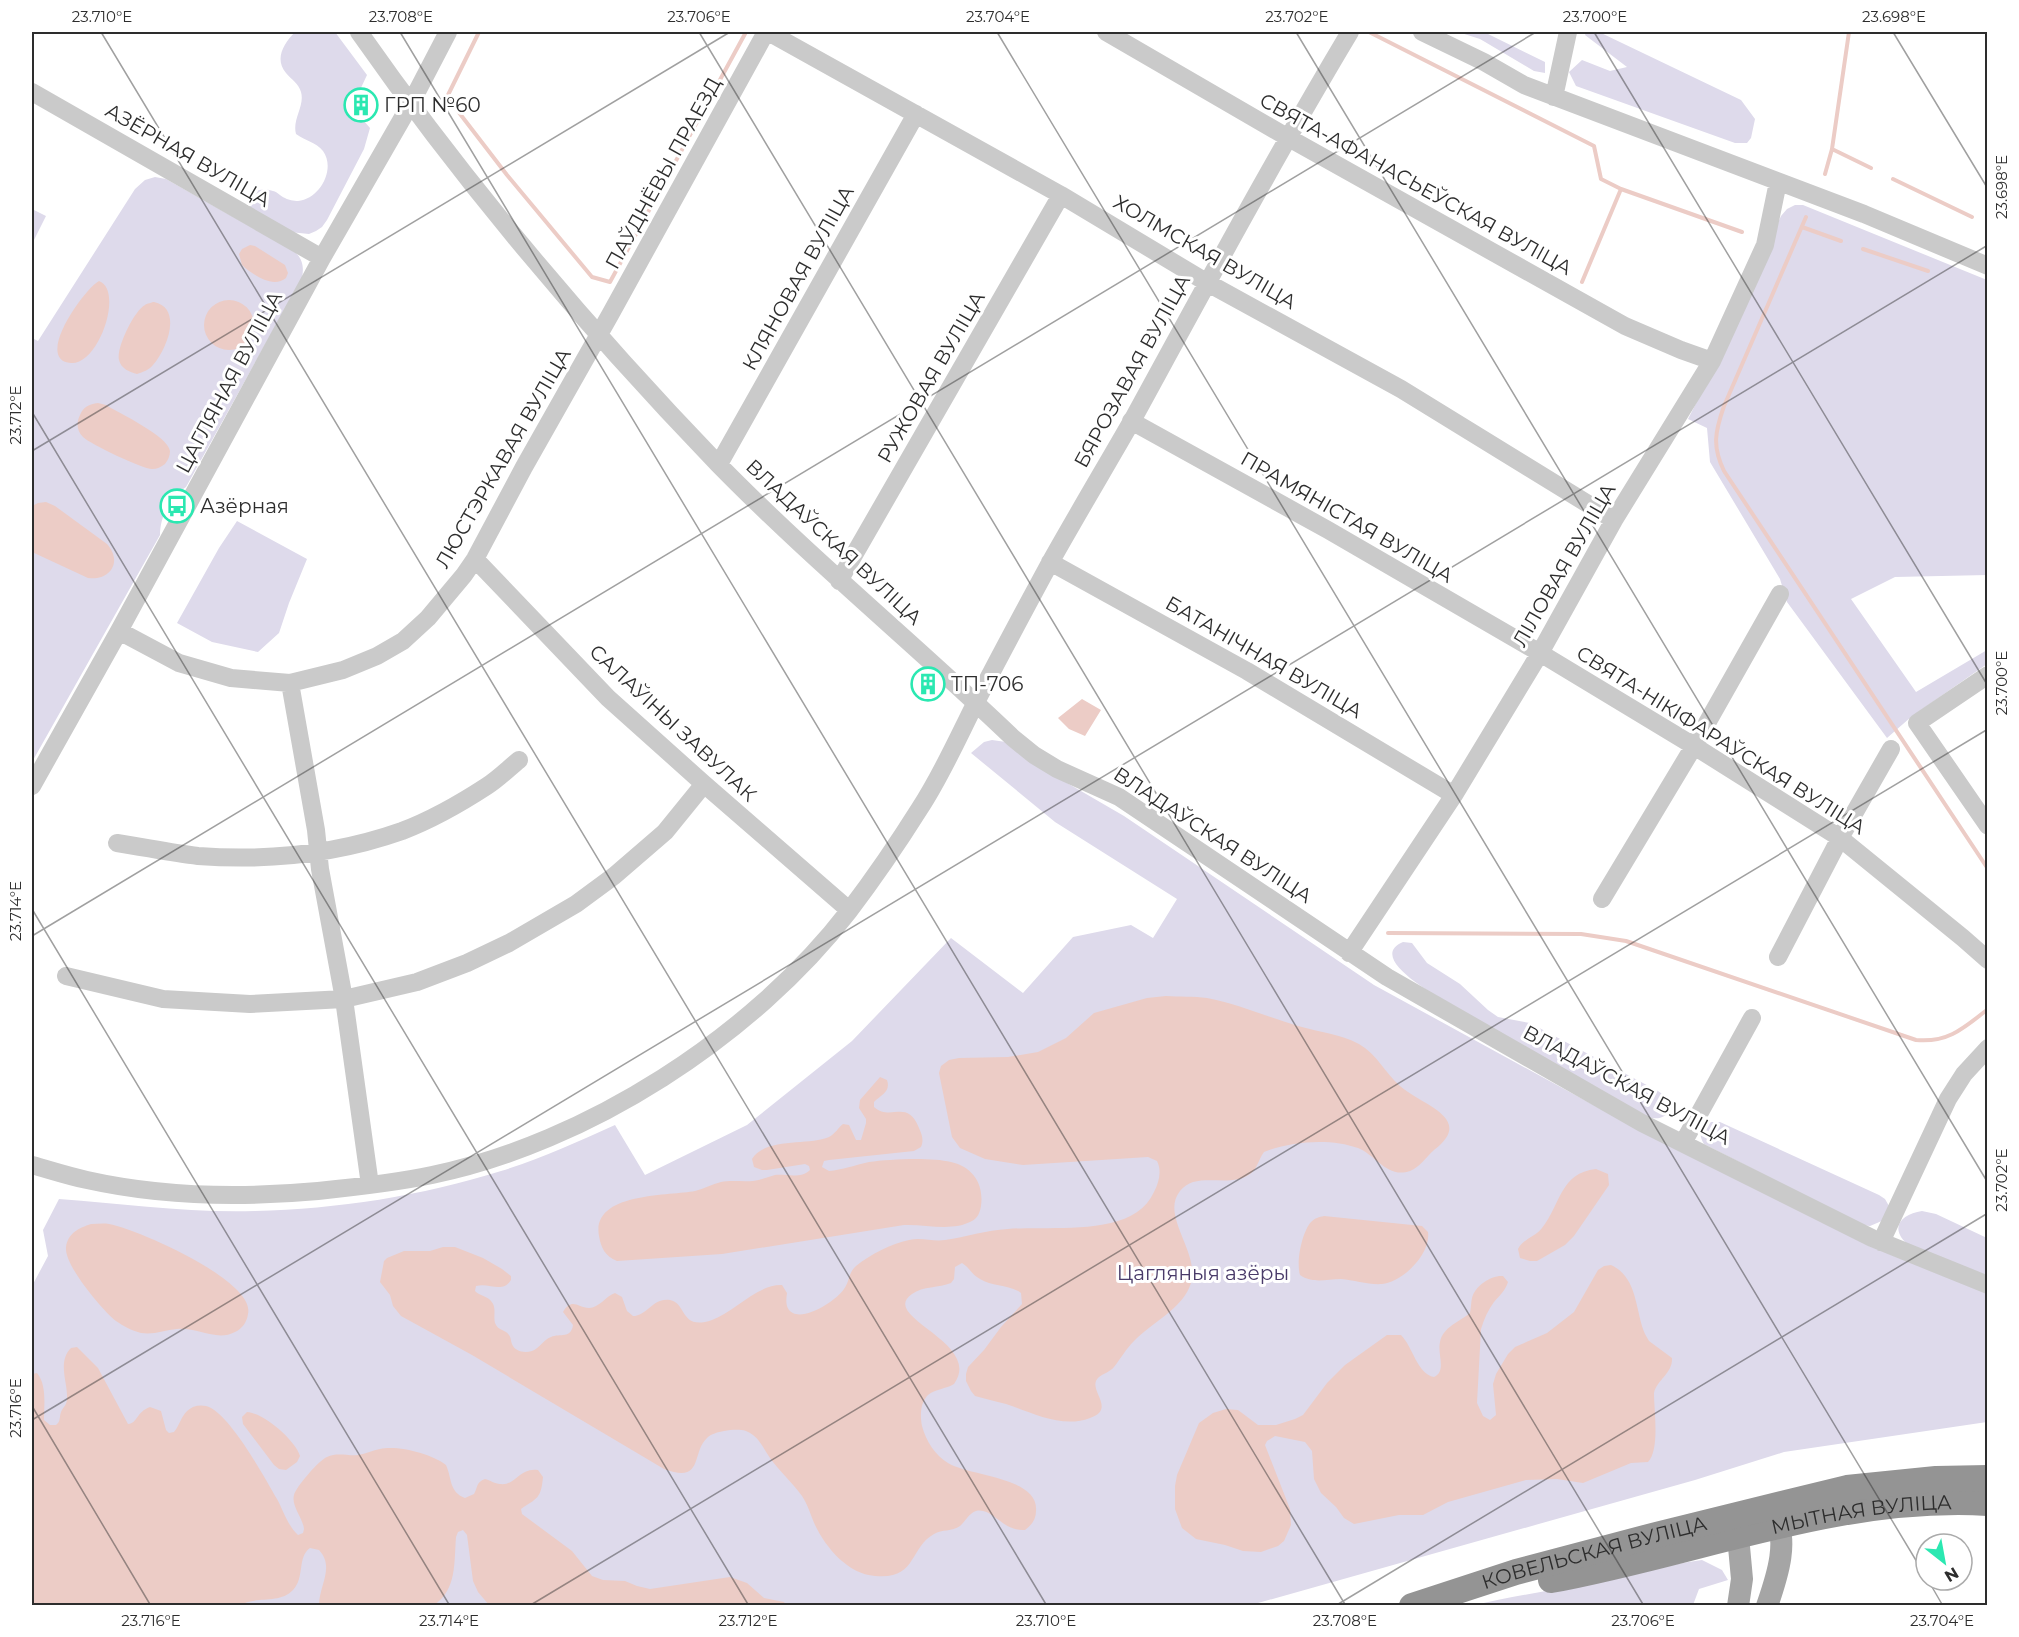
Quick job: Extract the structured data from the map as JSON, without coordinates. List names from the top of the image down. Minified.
{"streets":{"highway":["МЫТНАЯ ВУЛІЦА"],"street":["АЗЁРНАЯ ВУЛІЦА","ПАЎДНЁВЫ ПРАЕЗД","СВЯТА-АФАНАСЬЕЎСКАЯ ВУЛІЦА","ХОЛМСКАЯ ВУЛІЦА","КЛЯНОВАЯ ВУЛІЦА","БЯРОЗАВАЯ ВУЛІЦА","РУЖОВАЯ ВУЛІЦА","ЦАГЛЯНАЯ ВУЛІЦА","ЛЮСТЭРКАВАЯ ВУЛІЦА","ПРАМЯНІСТАЯ ВУЛІЦА","ВЛАДАЎСКАЯ ВУЛІЦА","ЛІЛОВАЯ ВУЛІЦА","БАТАНІЧНАЯ ВУЛІЦА","САЛАЎІНЫ ЗАВУЛАК","СВЯТА-НІКІФАРАЎСКАЯ ВУЛІЦА"]},"crossings":[["АЗЁРНАЯ ВУЛІЦА","ЦАГЛЯНАЯ ВУЛІЦА"],["ПАЎДНЁВЫ ПРАЕЗД","ХОЛМСКАЯ ВУЛІЦА"],["ПАЎДНЁВЫ ПРАЕЗД","ЛЮСТЭРКАВАЯ ВУЛІЦА"],["ПАЎДНЁВЫ ПРАЕЗД","ВЛАДАЎСКАЯ ВУЛІЦА"],["СВЯТА-АФАНАСЬЕЎСКАЯ ВУЛІЦА","БЯРОЗАВАЯ ВУЛІЦА"],["СВЯТА-АФАНАСЬЕЎСКАЯ ВУЛІЦА","ЛІЛОВАЯ ВУЛІЦА"],["ХОЛМСКАЯ ВУЛІЦА","КЛЯНОВАЯ ВУЛІЦА"],["ХОЛМСКАЯ ВУЛІЦА","БЯРОЗАВАЯ ВУЛІЦА"],["ХОЛМСКАЯ ВУЛІЦА","РУЖОВАЯ ВУЛІЦА"],["ХОЛМСКАЯ ВУЛІЦА","ЛІЛОВАЯ ВУЛІЦА"],["КЛЯНОВАЯ ВУЛІЦА","ВЛАДАЎСКАЯ ВУЛІЦА"],["БЯРОЗАВАЯ ВУЛІЦА","ПРАМЯНІСТАЯ ВУЛІЦА"],["БЯРОЗАВАЯ ВУЛІЦА","ВЛАДАЎСКАЯ ВУЛІЦА"],["БЯРОЗАВАЯ ВУЛІЦА","БАТАНІЧНАЯ ВУЛІЦА"],["БЯРОЗАВАЯ ВУЛІЦА","САЛАЎІНЫ ЗАВУЛАК"],["РУЖОВАЯ ВУЛІЦА","ВЛАДАЎСКАЯ ВУЛІЦА"],["ЦАГЛЯНАЯ ВУЛІЦА","ЛЮСТЭРКАВАЯ ВУЛІЦА"],["ЦАГЛЯНАЯ ВУЛІЦА","ВЛАДАЎСКАЯ ВУЛІЦА"],["ЛЮСТЭРКАВАЯ ВУЛІЦА","ВЛАДАЎСКАЯ ВУЛІЦА"],["ЛЮСТЭРКАВАЯ ВУЛІЦА","САЛАЎІНЫ ЗАВУЛАК"],["ПРАМЯНІСТАЯ ВУЛІЦА","ЛІЛОВАЯ ВУЛІЦА"],["ПРАМЯНІСТАЯ ВУЛІЦА","СВЯТА-НІКІФАРАЎСКАЯ ВУЛІЦА"],["ВЛАДАЎСКАЯ ВУЛІЦА","ЛІЛОВАЯ ВУЛІЦА"],["ЛІЛОВАЯ ВУЛІЦА","БАТАНІЧНАЯ ВУЛІЦА"],["ЛІЛОВАЯ ВУЛІЦА","СВЯТА-НІКІФАРАЎСКАЯ ВУЛІЦА"]],"parks":["Цагляныя азёры"],"places":{"building":["ГРП №60","ТП-706"],"bus stop":["Азёрная"]},"north":"bottom right","coordinates":["23.710°E","23.708°E","23.706°E","23.704°E","23.702°E","23.700°E","23.698°E","23.712°E","23.714°E","23.716°E"]}
